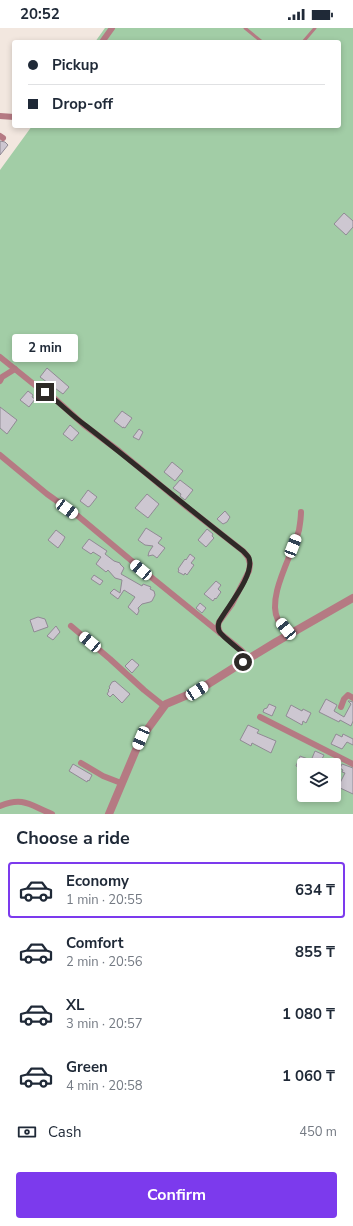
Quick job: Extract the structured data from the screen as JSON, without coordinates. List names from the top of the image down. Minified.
{"page":{"status":"20:52","banner":["Pickup","Drop-off"],"bubble":"2 min","heading":"Choose a ride","list":[{"name":"Economy","note":"1 min · 20:55","value":"634 ₸"},{"name":"Comfort","note":"2 min · 20:56","value":"855 ₸"},{"name":"XL","note":"3 min · 20:57","value":"1 080 ₸"},{"name":"Green","note":"4 min · 20:58","value":"1 060 ₸"}],"pay":["Cash","450 m"],"buttons":"Confirm"}}
